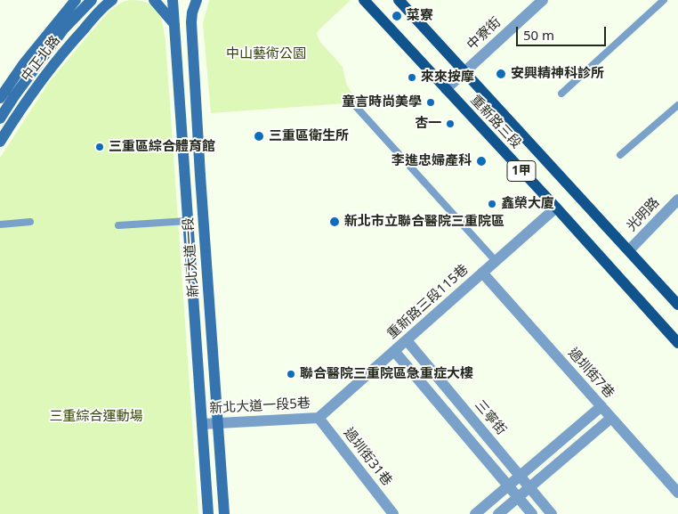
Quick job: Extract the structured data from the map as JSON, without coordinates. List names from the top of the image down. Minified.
{"streets":{"main road":["重新路三段","1甲"],"street":["中寮街","中正北路","光明路","新北大道一段","重新路三段115巷","過圳街7巷","新北大道一段5巷","三寧街","過圳街31巷"]},"crossings":[["中寮街","重新路三段"],["重新路三段","光明路"],["重新路三段","重新路三段115巷"],["新北大道一段","新北大道一段5巷"],["重新路三段115巷","過圳街7巷"],["重新路三段115巷","新北大道一段5巷"],["重新路三段115巷","三寧街"],["重新路三段115巷","過圳街31巷"],["新北大道一段5巷","過圳街31巷"]],"parks":["中山藝術公園","三重綜合運動場"],"places":["菜寮","安興精神科診所","來來按摩","童言時尚美學","杏一","三重區衛生所","三重區綜合體育館","李進忠婦產科","鑫榮大廈","新北市立聯合醫院三重院區","聯合醫院三重院區急重症大樓"],"scale_bar":"50 m"}
